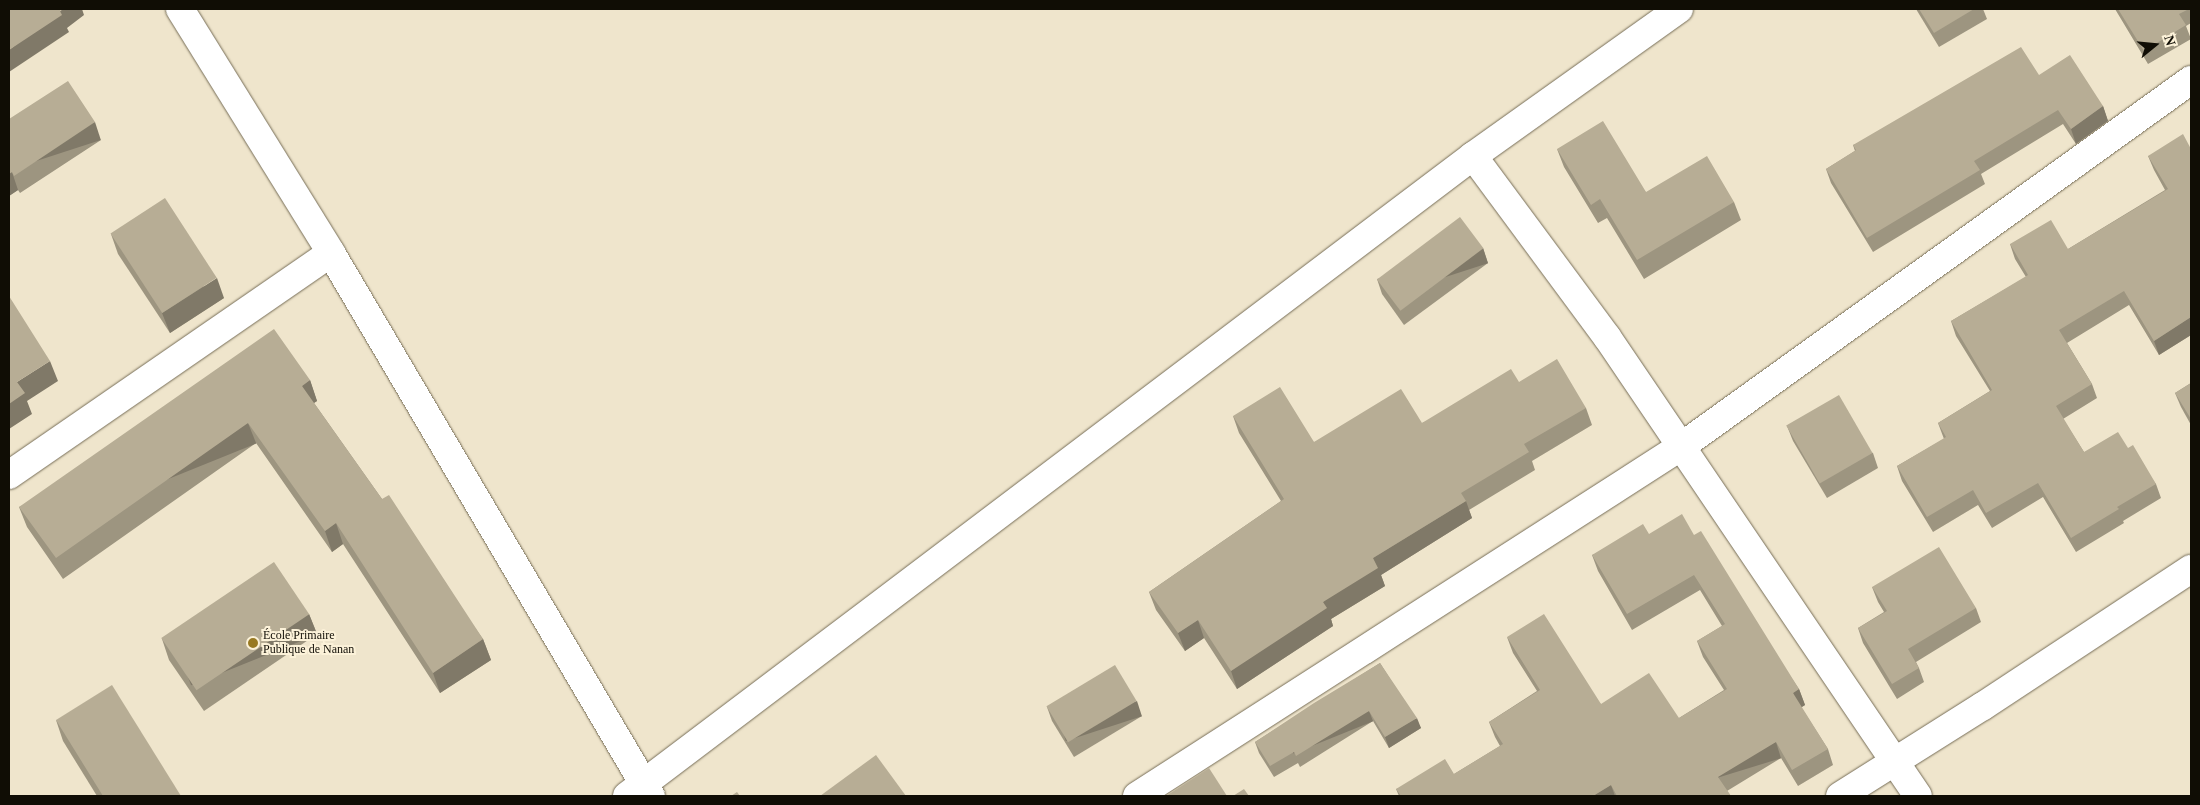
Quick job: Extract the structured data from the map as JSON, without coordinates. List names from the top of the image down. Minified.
{"places":["École Primaire Publique de Nanan"],"north":"right"}
